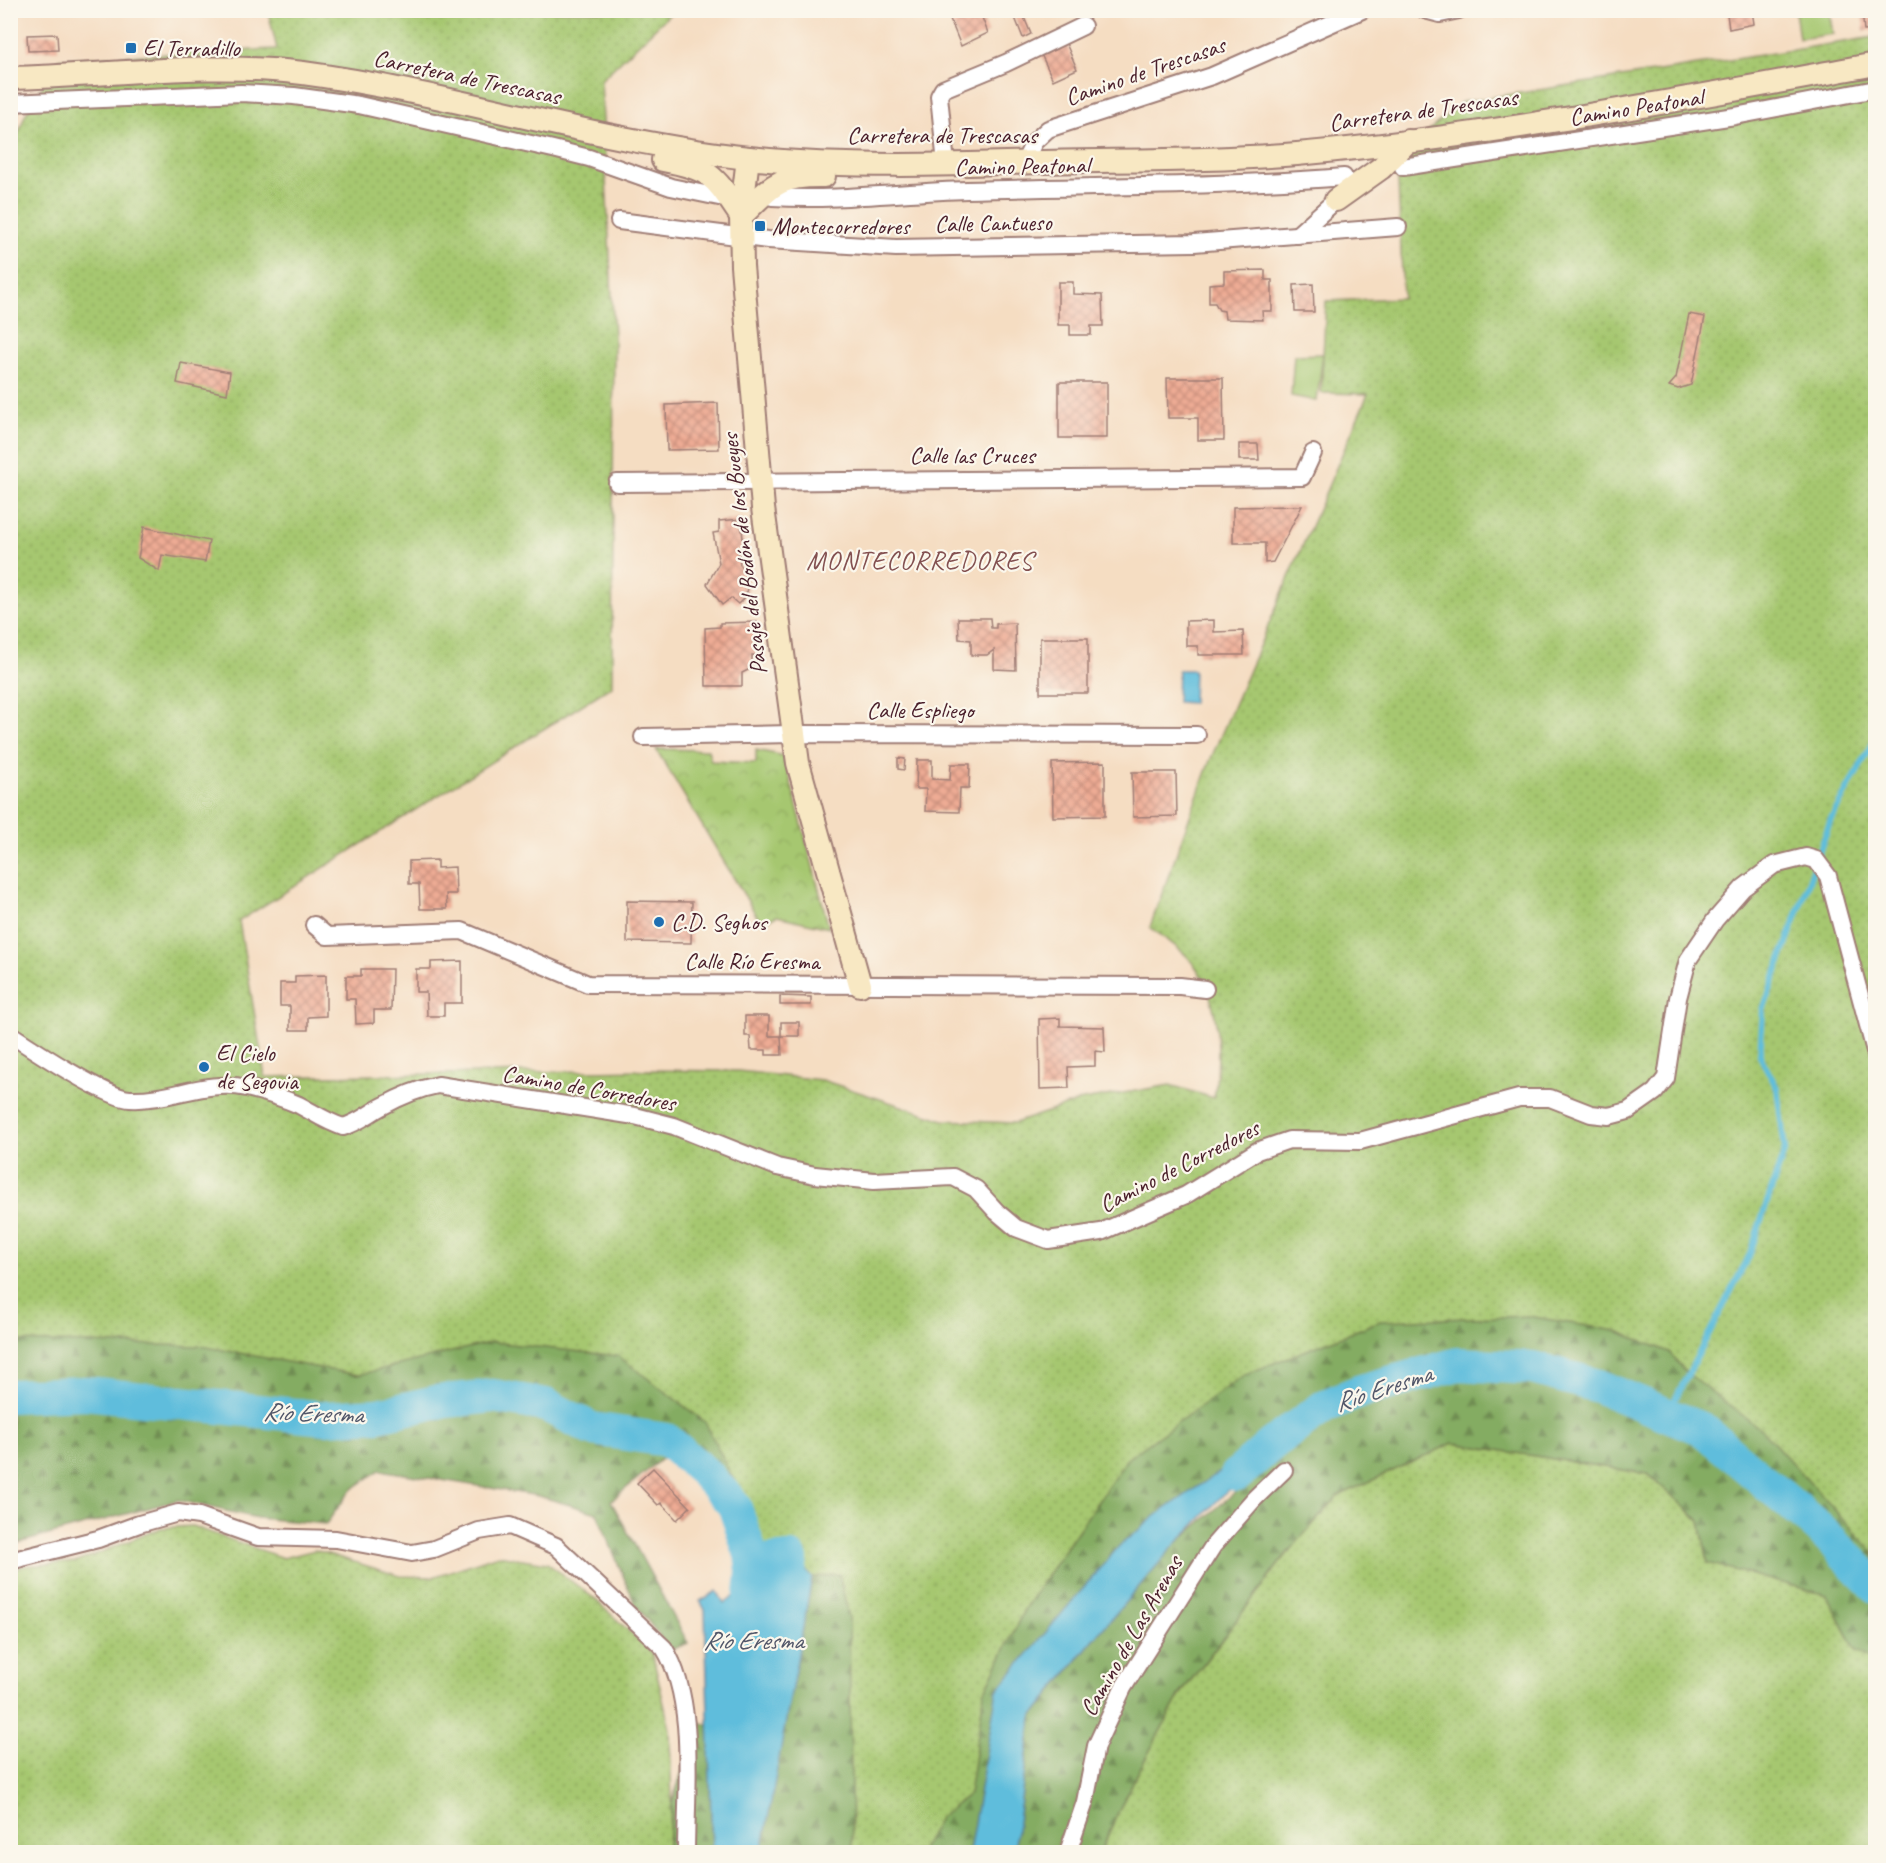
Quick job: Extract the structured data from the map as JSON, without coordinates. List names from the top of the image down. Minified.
{"streets":{"street":["Camino de Trescasas","Carretera de Trescasas","Camino Peatonal","Calle Cantueso","Calle las Cruces","Pasaje del Bodón de los Bueyes","Calle Espliego","Calle Río Eresma","Camino de Corredores","Camino de Las Arenas"]},"crossings":[["Camino de Trescasas","Carretera de Trescasas"],["Carretera de Trescasas","Pasaje del Bodón de los Bueyes"],["Calle Cantueso","Pasaje del Bodón de los Bueyes"],["Calle las Cruces","Pasaje del Bodón de los Bueyes"],["Pasaje del Bodón de los Bueyes","Calle Espliego"],["Pasaje del Bodón de los Bueyes","Calle Río Eresma"]],"districts":["MONTECORREDORES"],"water":["Río Eresma"],"places":{"transit":["El Terradillo","Montecorredores"],"other":["C.D. Seghos","El Cielo de Segovia"]}}
